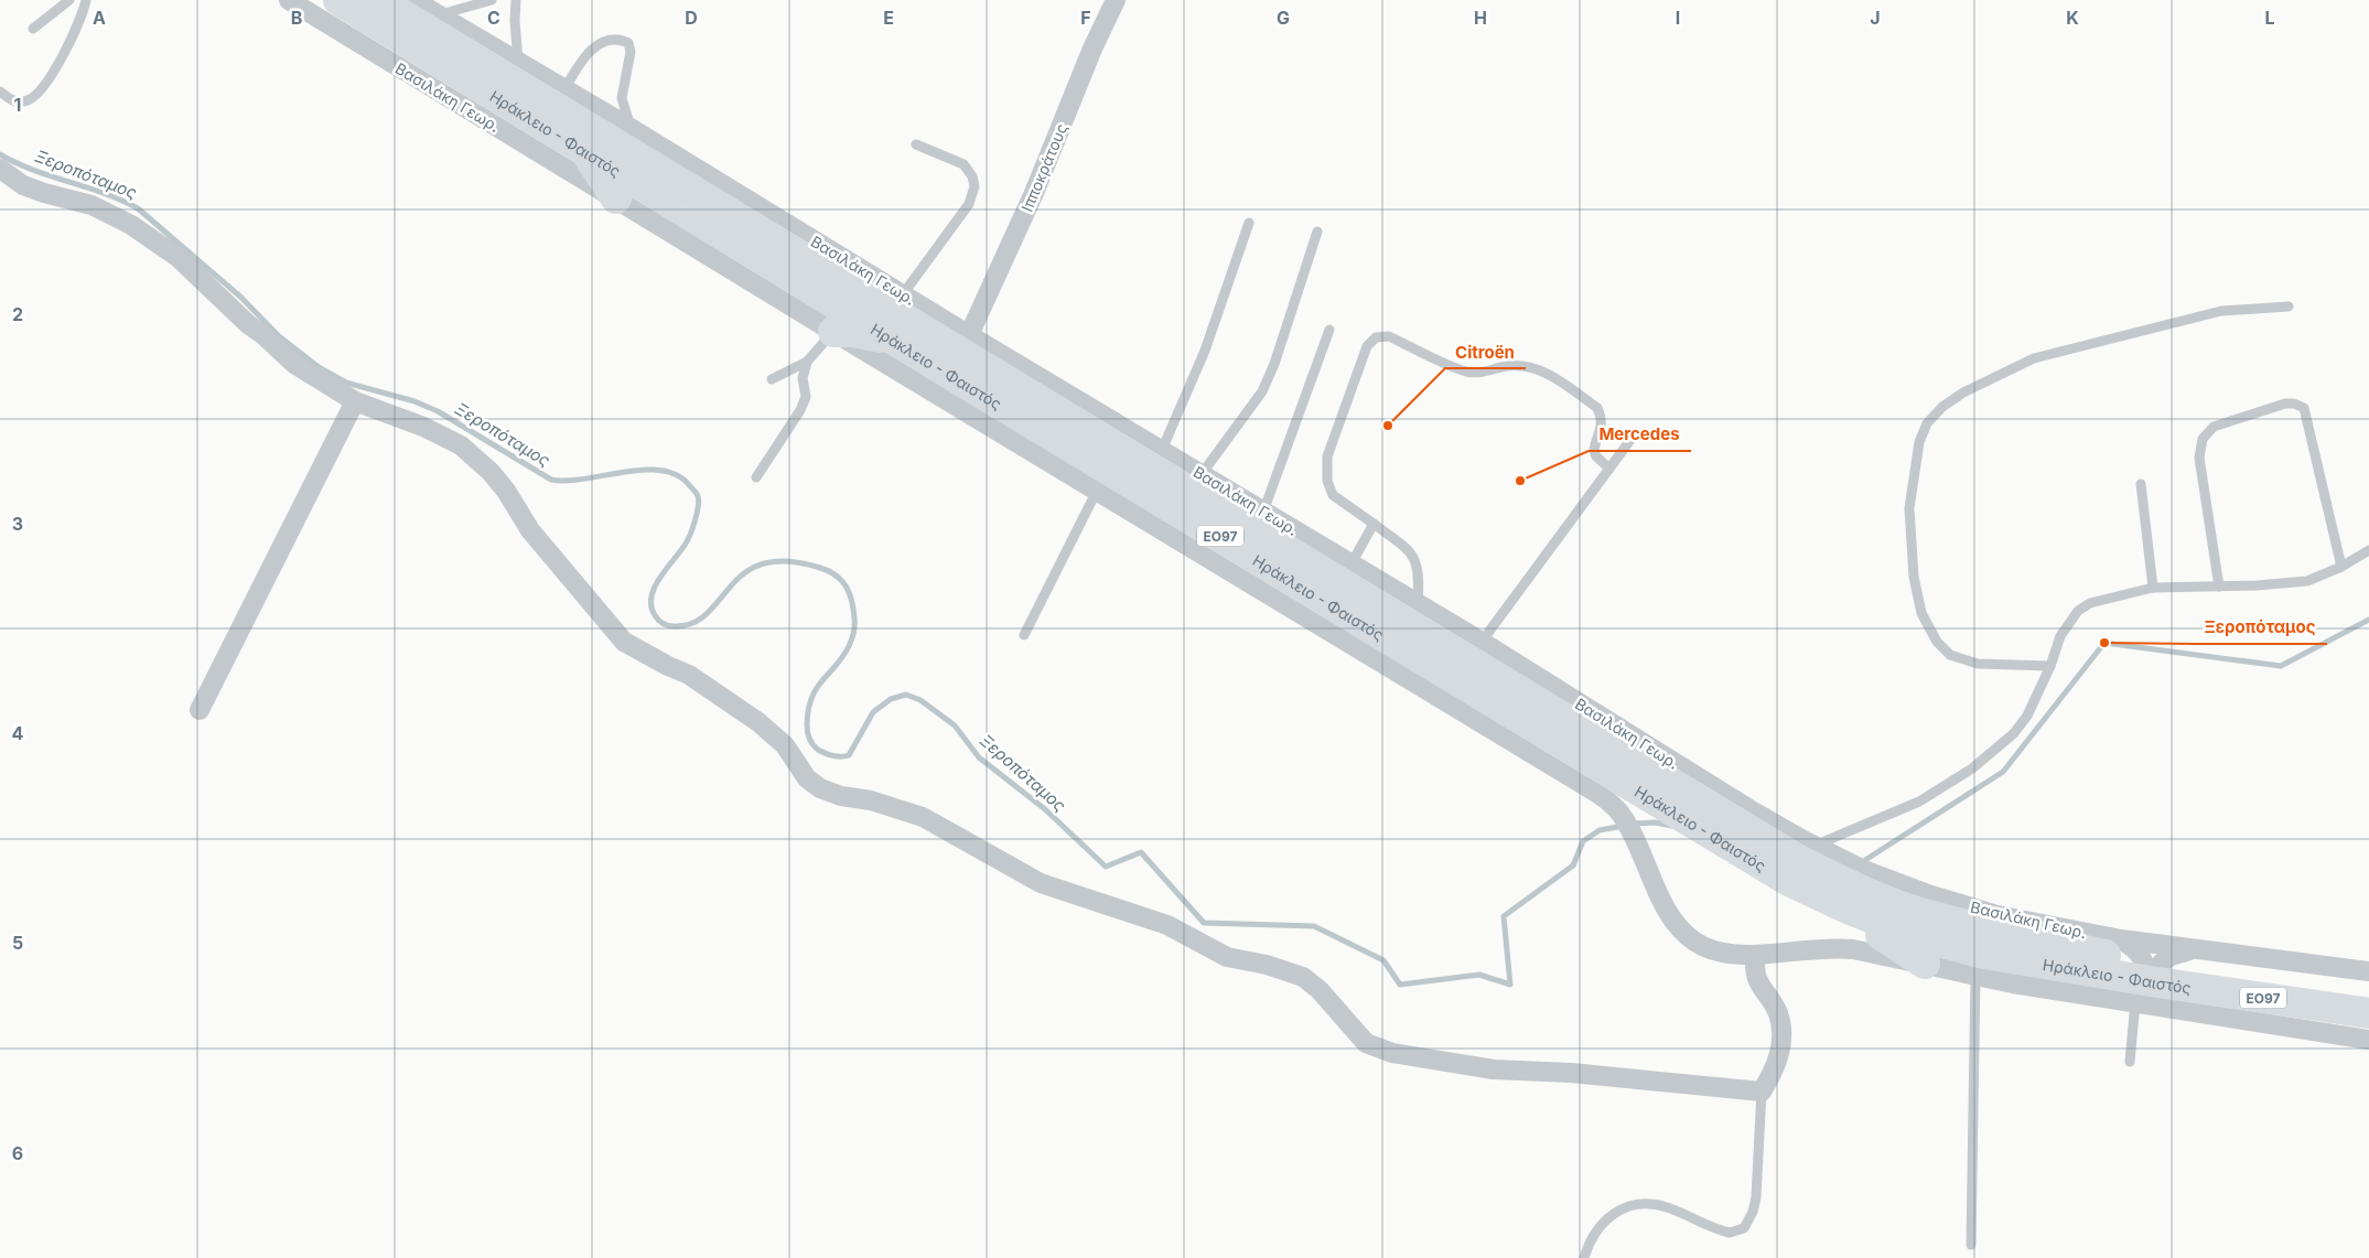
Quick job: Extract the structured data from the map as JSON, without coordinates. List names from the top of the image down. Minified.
{"streets":{"main road":["Ηράκλειο - Φαιστός","ΕΟ97"],"street":["Βασιλάκη Γεωρ.","Ιπποκράτους"]},"crossings":[["Βασιλάκη Γεωρ.","Ηράκλειο - Φαιστός"],["Βασιλάκη Γεωρ.","Ιπποκράτους"]],"water":["Ξεροπόταμος"],"places":["Citroën","Mercedes","Ξεροπόταμος"],"grid":{"columns":["A","B","C","D","E","F","G","H","I","J","K","L"],"rows":["1","2","3","4","5","6"]}}
